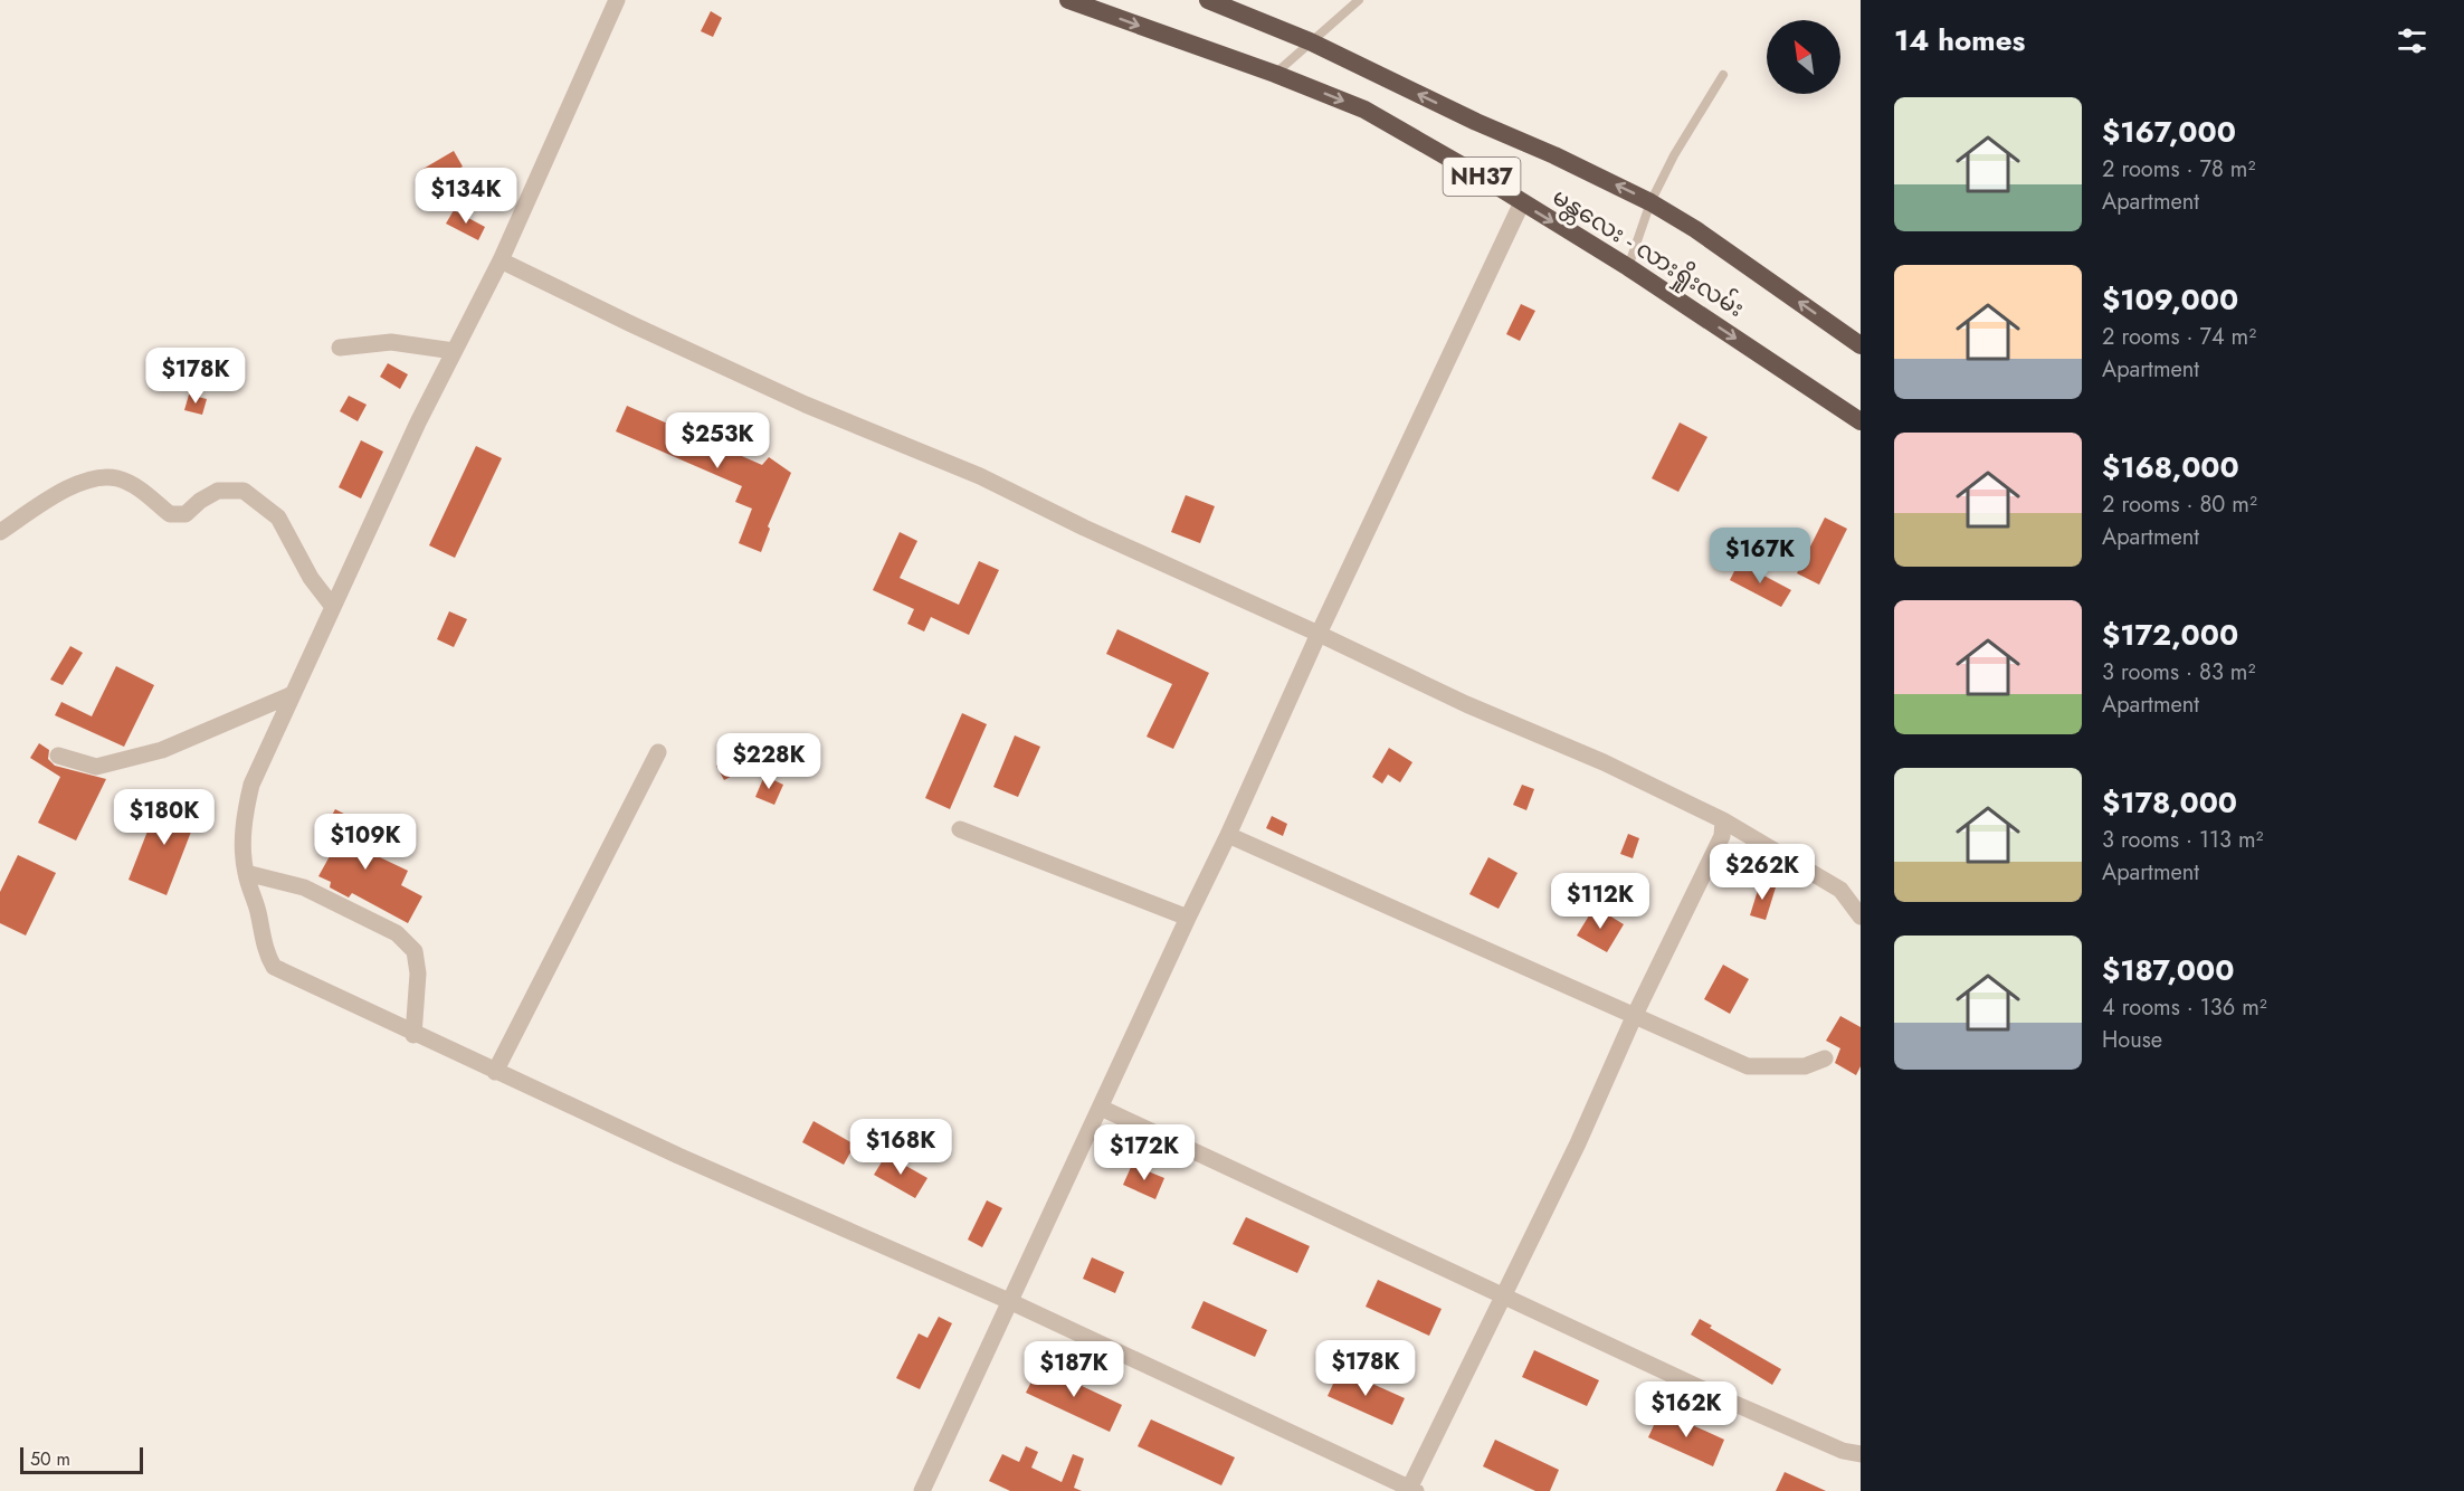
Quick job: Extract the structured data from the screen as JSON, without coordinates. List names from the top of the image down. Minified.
{"streets":{"highway":["NH37","မန္တလေး - လားရှိုးလမ်း"]},"scale_bar":"50 m","north":"top left","page":{"heading":"14 homes","list":[{"name":"$167,000","note":"2 rooms · 78 m² · Apartment"},{"name":"$109,000","note":"2 rooms · 74 m² · Apartment"},{"name":"$168,000","note":"2 rooms · 80 m² · Apartment"},{"name":"$172,000","note":"3 rooms · 83 m² · Apartment"},{"name":"$178,000","note":"3 rooms · 113 m² · Apartment"},{"name":"$187,000","note":"4 rooms · 136 m² · House"}],"price":["$134K","$178K","$253K","$167K","$228K","$180K","$109K","$262K","$112K","$168K","$172K","$178K","$187K","$162K"],"scale":"50 m"}}
